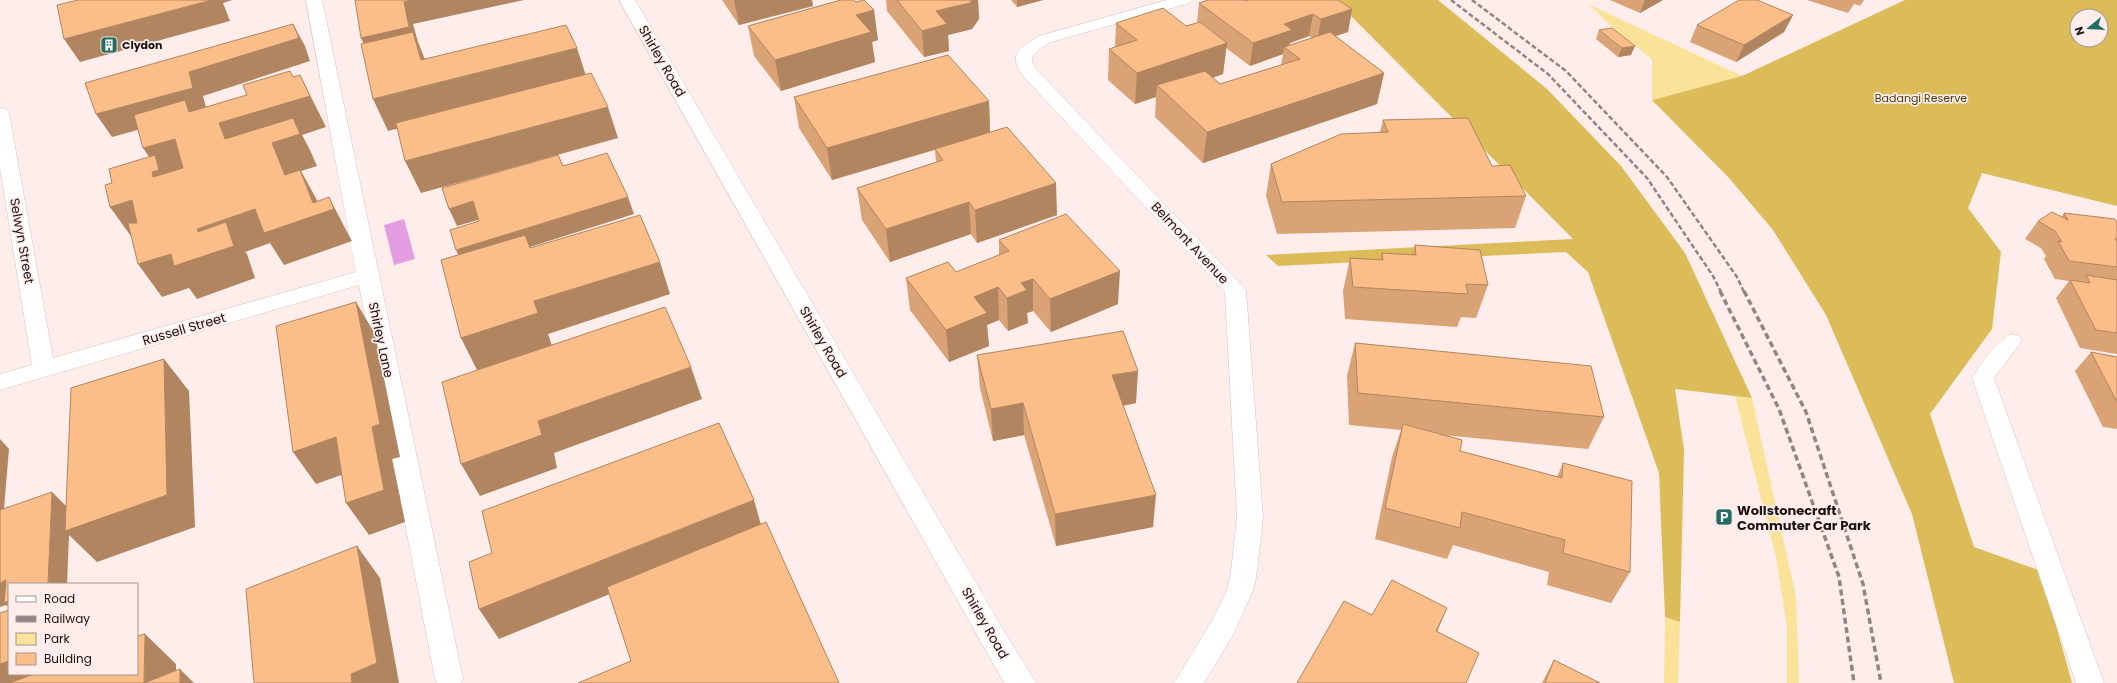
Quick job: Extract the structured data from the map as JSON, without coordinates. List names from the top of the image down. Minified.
{"streets":{"street":["Shirley Road","Selwyn Street","Belmont Avenue","Russell Street","Shirley Lane"]},"crossings":[["Selwyn Street","Russell Street"],["Russell Street","Shirley Lane"]],"parks":["Badangi Reserve"],"places":{"building":["Clydon"],"parking":["Wollstonecraft Commuter Car Park"]},"legend":["Road","Railway","Park","Building"],"north":"left"}
